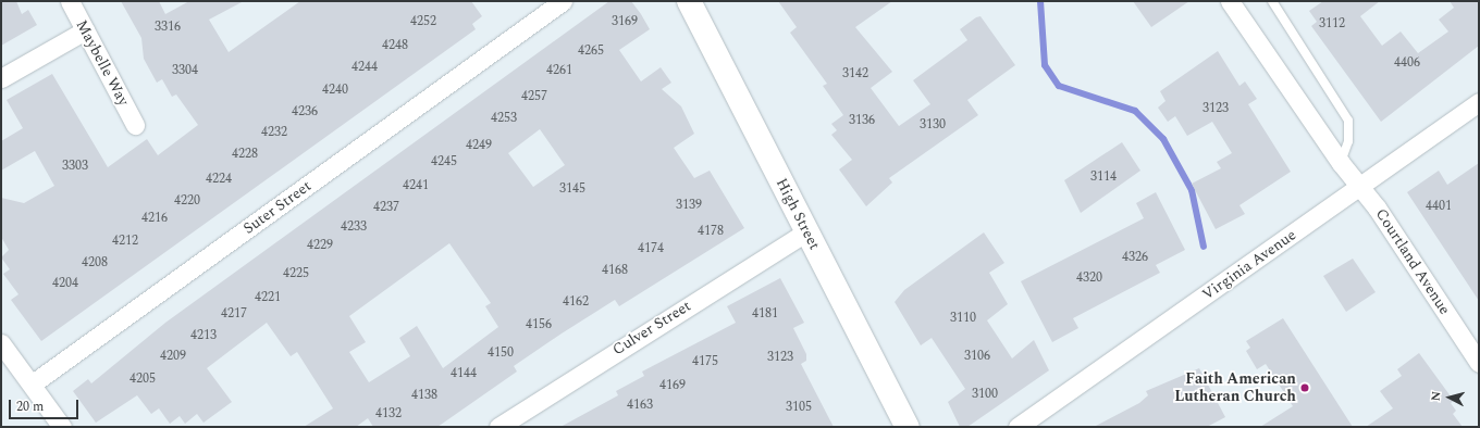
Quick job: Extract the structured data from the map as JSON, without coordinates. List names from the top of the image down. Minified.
{"streets":{"main road":["High Street"],"street":["Maybelle Way","Suter Street","Courtland Avenue","Virginia Avenue","Culver Street"]},"crossings":[["High Street","Culver Street"],["Courtland Avenue","Virginia Avenue"]],"places":["Faith American Lutheran Church"],"house_numbers":["4252","3169","3112","3316","4248","4265","4406","4244","3304","4261","3142","4240","4257","3123","4236","4253","3136","3130","4232","4249","4228","4245","3303","3114","4224","4241","3145","4220","3139","4401","4237","4216","4233","4178","4212","4229","4174","4326","4208","4168","4225","4320","4204","4221","4162","4217","4181","3110","4156","4213","4150","4209","3106","3123","4175","4144","4205","4169","3100","4138","4163","3105","4132"],"scale_bar":"20 m","north":"left"}
